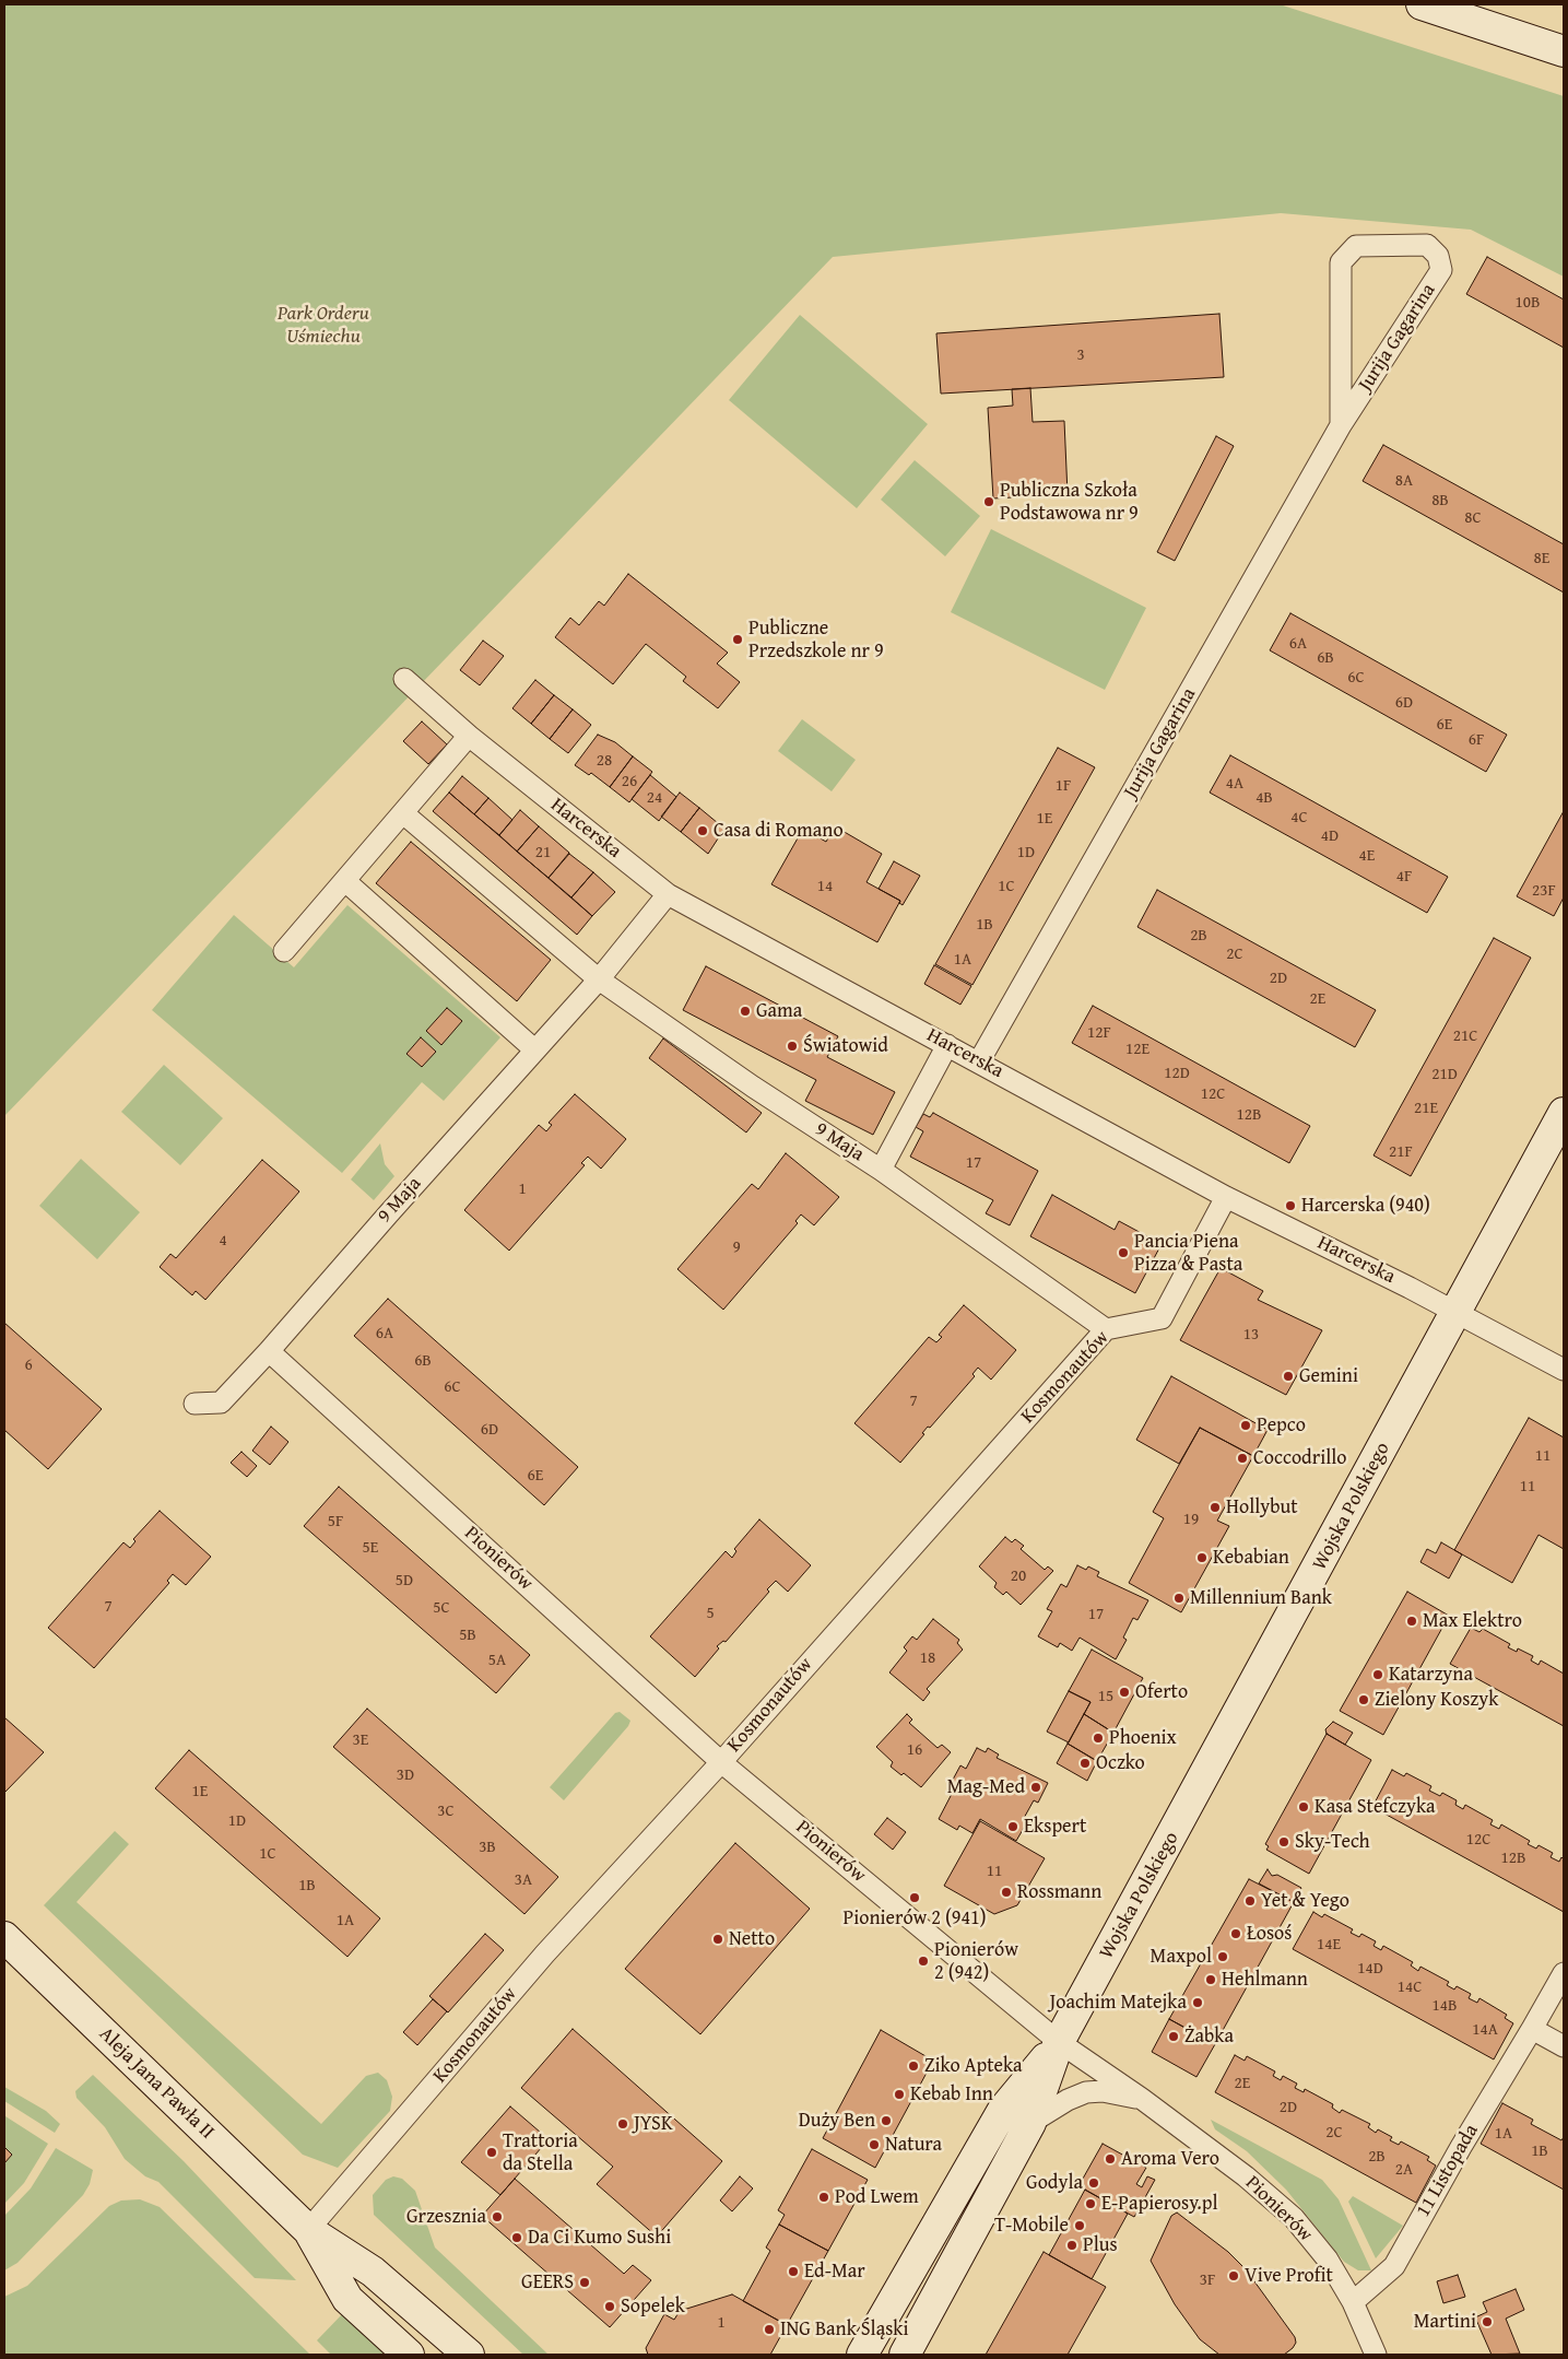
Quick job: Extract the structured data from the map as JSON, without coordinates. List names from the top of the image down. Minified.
{"streets":{"street":["Jurija Gagarina","Harcerska","9 Maja","Kosmonautów","Wojska Polskiego","Pionierów","Aleja Jana Pawła II","11 Listopada"]},"crossings":[["Jurija Gagarina","Harcerska"],["Harcerska","9 Maja"],["Harcerska","Kosmonautów"],["Harcerska","Wojska Polskiego"],["9 Maja","Pionierów"],["Kosmonautów","Pionierów"],["Kosmonautów","Aleja Jana Pawła II"],["Wojska Polskiego","Pionierów"],["Pionierów","11 Listopada"]],"parks":["Park Orderu Uśmiechu"],"places":["Publiczna Szkoła Podstawowa nr 9","Publiczne Przedszkole nr 9","Casa di Romano","Gama","Światowid","Harcerska (940)","Pancia Piena Pizza & Pasta","Gemini","Pepco","Coccodrillo","Hollybut","Kebabian","Millennium Bank","Max Elektro","Katarzyna","Oferto","Zielony Koszyk","Phoenix","Oczko","Mag-Med","Kasa Stefczyka","Ekspert","Sky-Tech","Rossmann","Pionierów 2 (941)","Yet & Yego","Łosoś","Netto","Maxpol","Pionierów 2 (942)","Hehlmann","Joachim Matejka","Żabka","Ziko Apteka","Kebab Inn","Duży Ben","JYSK","Natura","Trattoria da Stella","Aroma Vero","Godyla","Pod Lwem","E-Papierosy.pl","Grzesznia","T-Mobile","Da Ci Kumo Sushi","Plus","Ed-Mar","Vive Profit","GEERS","Sopelek","Martini","ING Bank Śląski"],"house_numbers":["10B","3","8A","8B","8C","8E","6A","6B","6C","6D","6E","6F","28","26","4A","1F","24","4B","4C","1E","4D","21","1D","4E","4F","14","1C","23F","1B","2B","2C","1A","2D","2E","12F","21C","12E","12D","21D","12C","21E","12B","21F","17","1","4","9","6A","13","6B","6","6C","7","6D","11","6E","11","19","5F","5E","20","5D","7","5C","5","17","5B","18","5A","15","3E","16","3D","1E","3C","1D","12C","3B","1C","12B","11","3A","1B","1A","14E","14D","14C","14B","14A","2E","2D","2C","1A","1B","2B","2A","3F","1"]}
